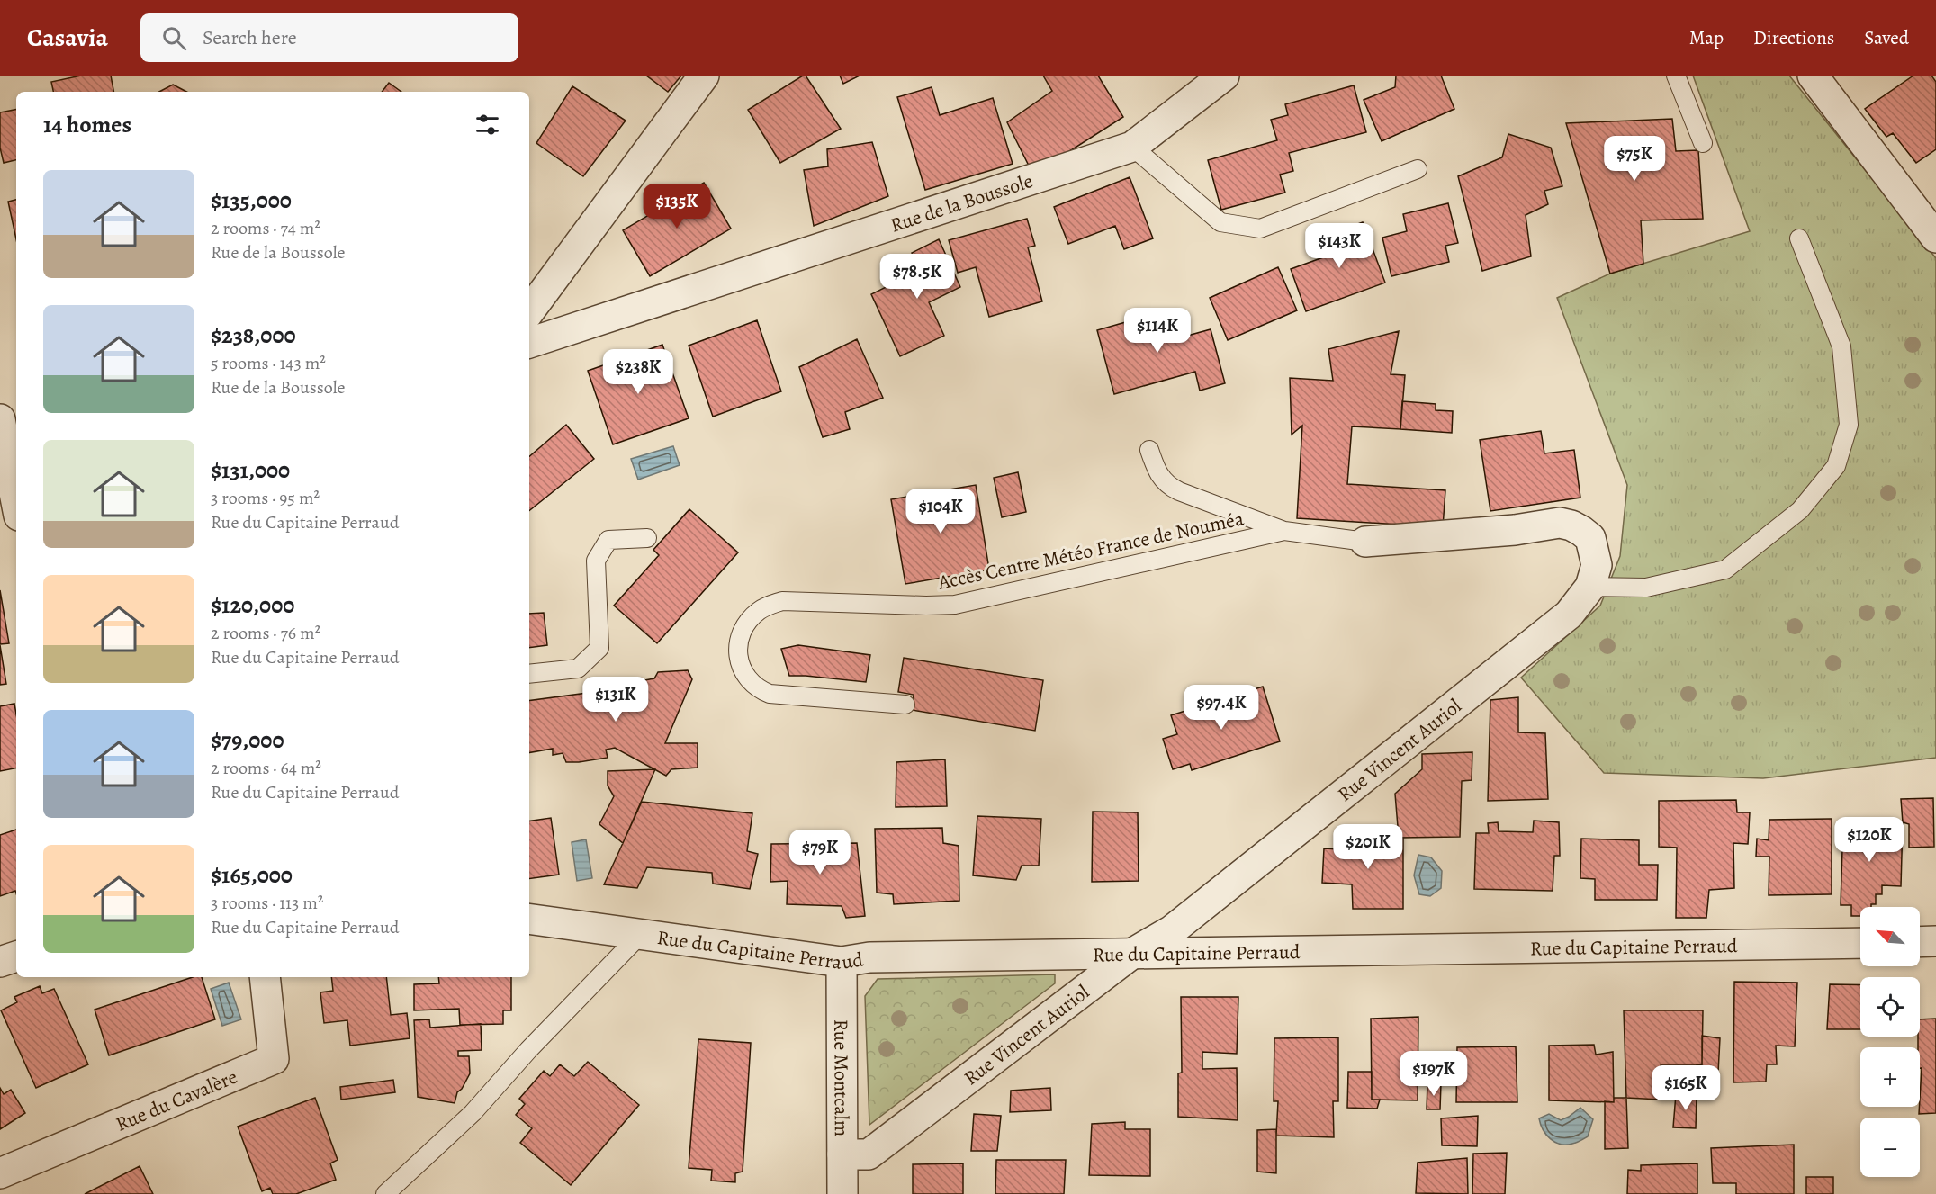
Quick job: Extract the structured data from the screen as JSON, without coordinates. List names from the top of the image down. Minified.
{"streets":{"street":["Rue de la Boussole","Rue Vincent Auriol","Rue du Capitaine Perraud","Rue Montcalm","Rue du Cavalère"],"lane":["Accès Centre Météo France de Nouméa"]},"crossings":[["Accès Centre Météo France de Nouméa","Rue Vincent Auriol"],["Rue Vincent Auriol","Rue du Capitaine Perraud"],["Rue Vincent Auriol","Rue Montcalm"],["Rue du Capitaine Perraud","Rue Montcalm"]],"north":"top left","page":{"header":"Casavia","search":"Search here","nav":["Map","Directions","Saved"],"heading":"14 homes","price":["$75K","$135K","$143K","$78.5K","$114K","$238K","$104K","$131K","$97.4K","$120K","$201K","$79K","$197K","$165K"],"list":[{"name":"$135,000","note":"2 rooms · 74 m² · Rue de la Boussole"},{"name":"$238,000","note":"5 rooms · 143 m² · Rue de la Boussole"},{"name":"$131,000","note":"3 rooms · 95 m² · Rue du Capitaine Perraud"},{"name":"$120,000","note":"2 rooms · 76 m² · Rue du Capitaine Perraud"},{"name":"$79,000","note":"2 rooms · 64 m² · Rue du Capitaine Perraud"},{"name":"$165,000","note":"3 rooms · 113 m² · Rue du Capitaine Perraud"}],"map_buttons":["+","−"]}}
